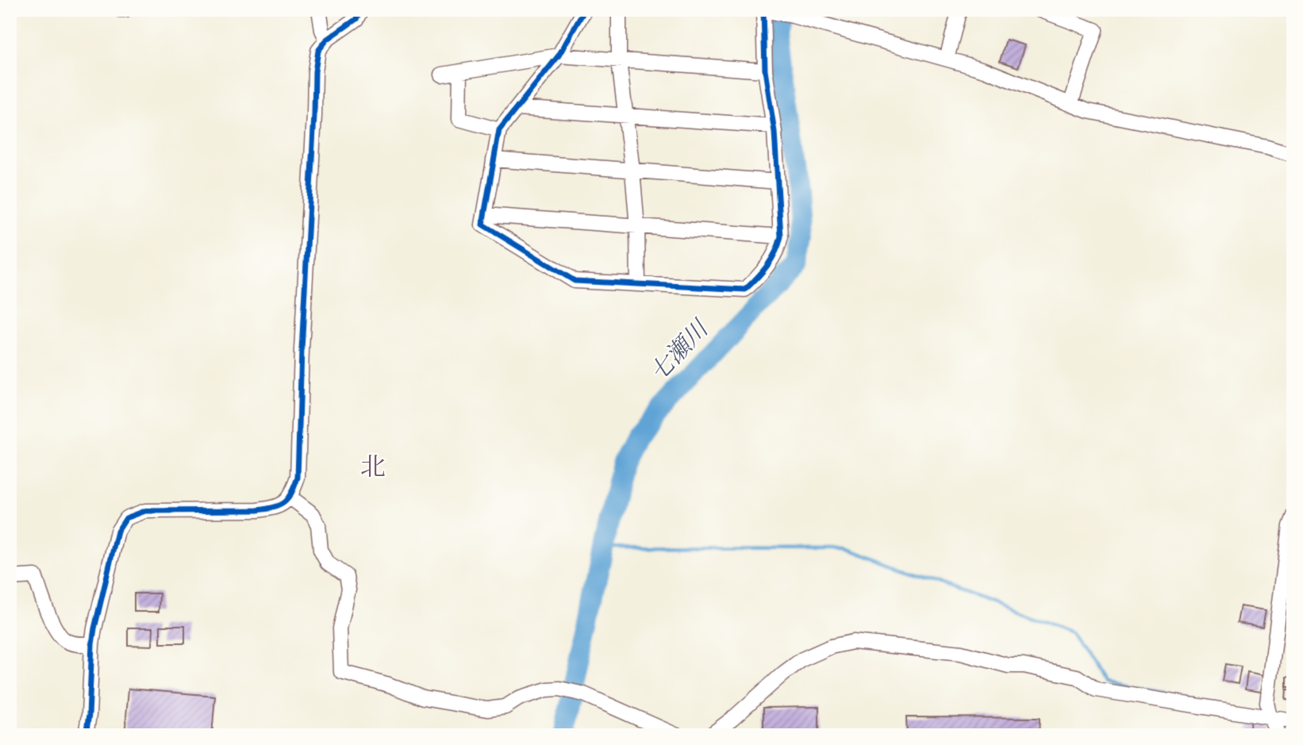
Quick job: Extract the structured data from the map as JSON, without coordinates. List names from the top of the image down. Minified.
{"districts":["北"],"water":["七瀬川"]}
